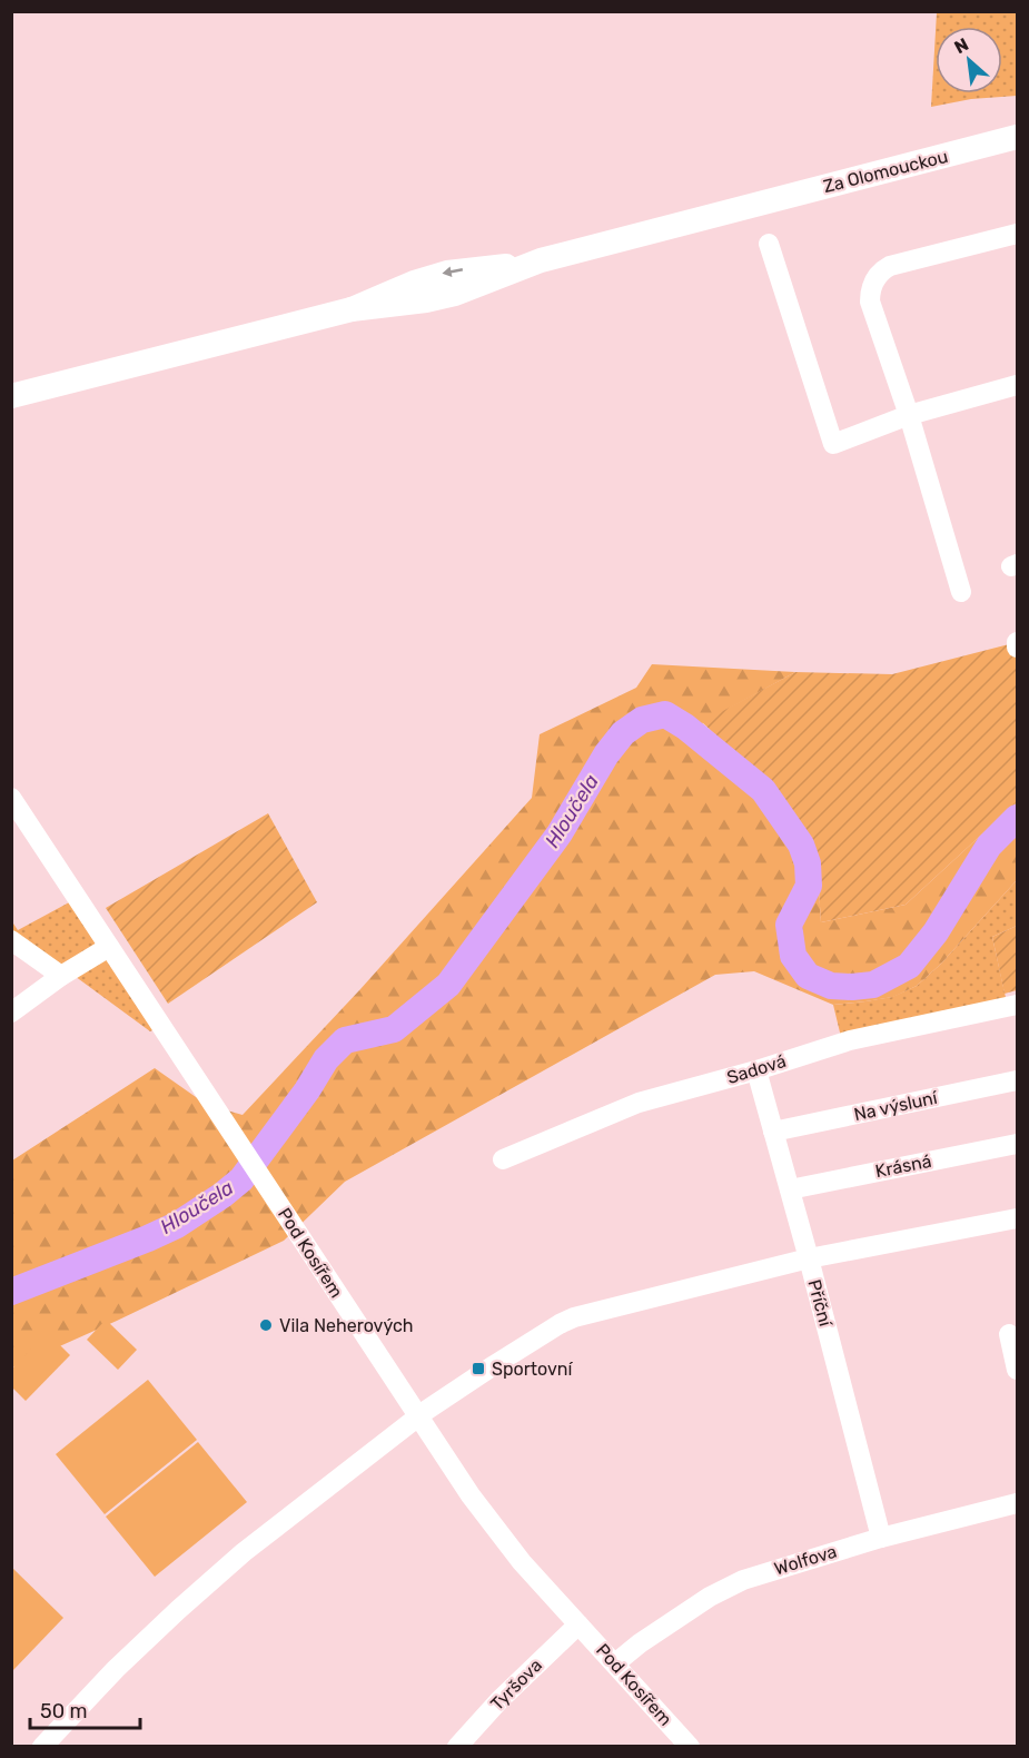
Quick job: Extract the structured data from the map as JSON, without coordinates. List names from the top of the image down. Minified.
{"streets":{"main road":["Za Olomouckou"],"street":["Sadová","Na výsluní","Krásná","Pod Kosířem","Příční","Wolfova","Tyršova"]},"crossings":[["Sadová","Příční"],["Na výsluní","Příční"],["Krásná","Příční"],["Pod Kosířem","Wolfova"],["Pod Kosířem","Tyršova"],["Příční","Wolfova"]],"water":["Hloučela"],"places":{"other":["Vila Neherových"],"transit":["Sportovní"]},"scale_bar":"50 m","north":"top left"}
